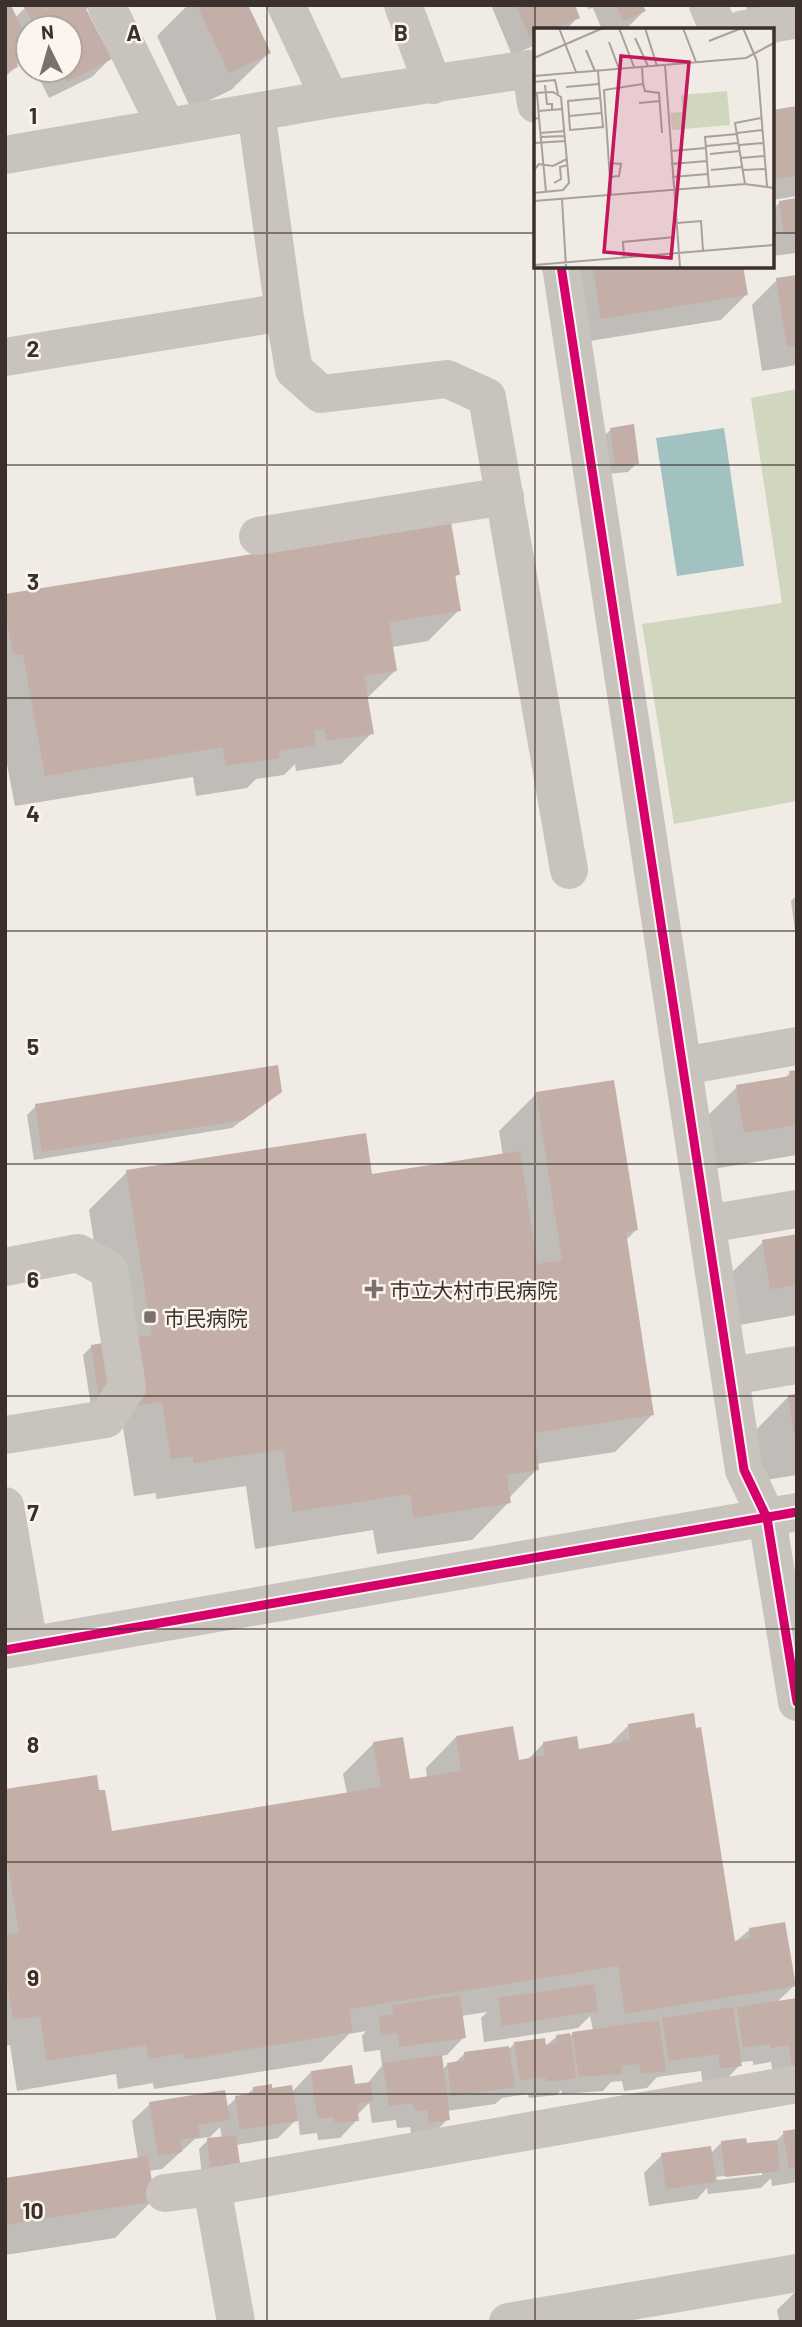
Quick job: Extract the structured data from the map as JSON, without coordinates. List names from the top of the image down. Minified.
{"places":{"health":["市立大村市民病院"],"transit":["市民病院"]},"north":"top","grid":{"columns":["A","B"],"rows":["1","2","3","4","5","6","7","8","9","10"]}}
